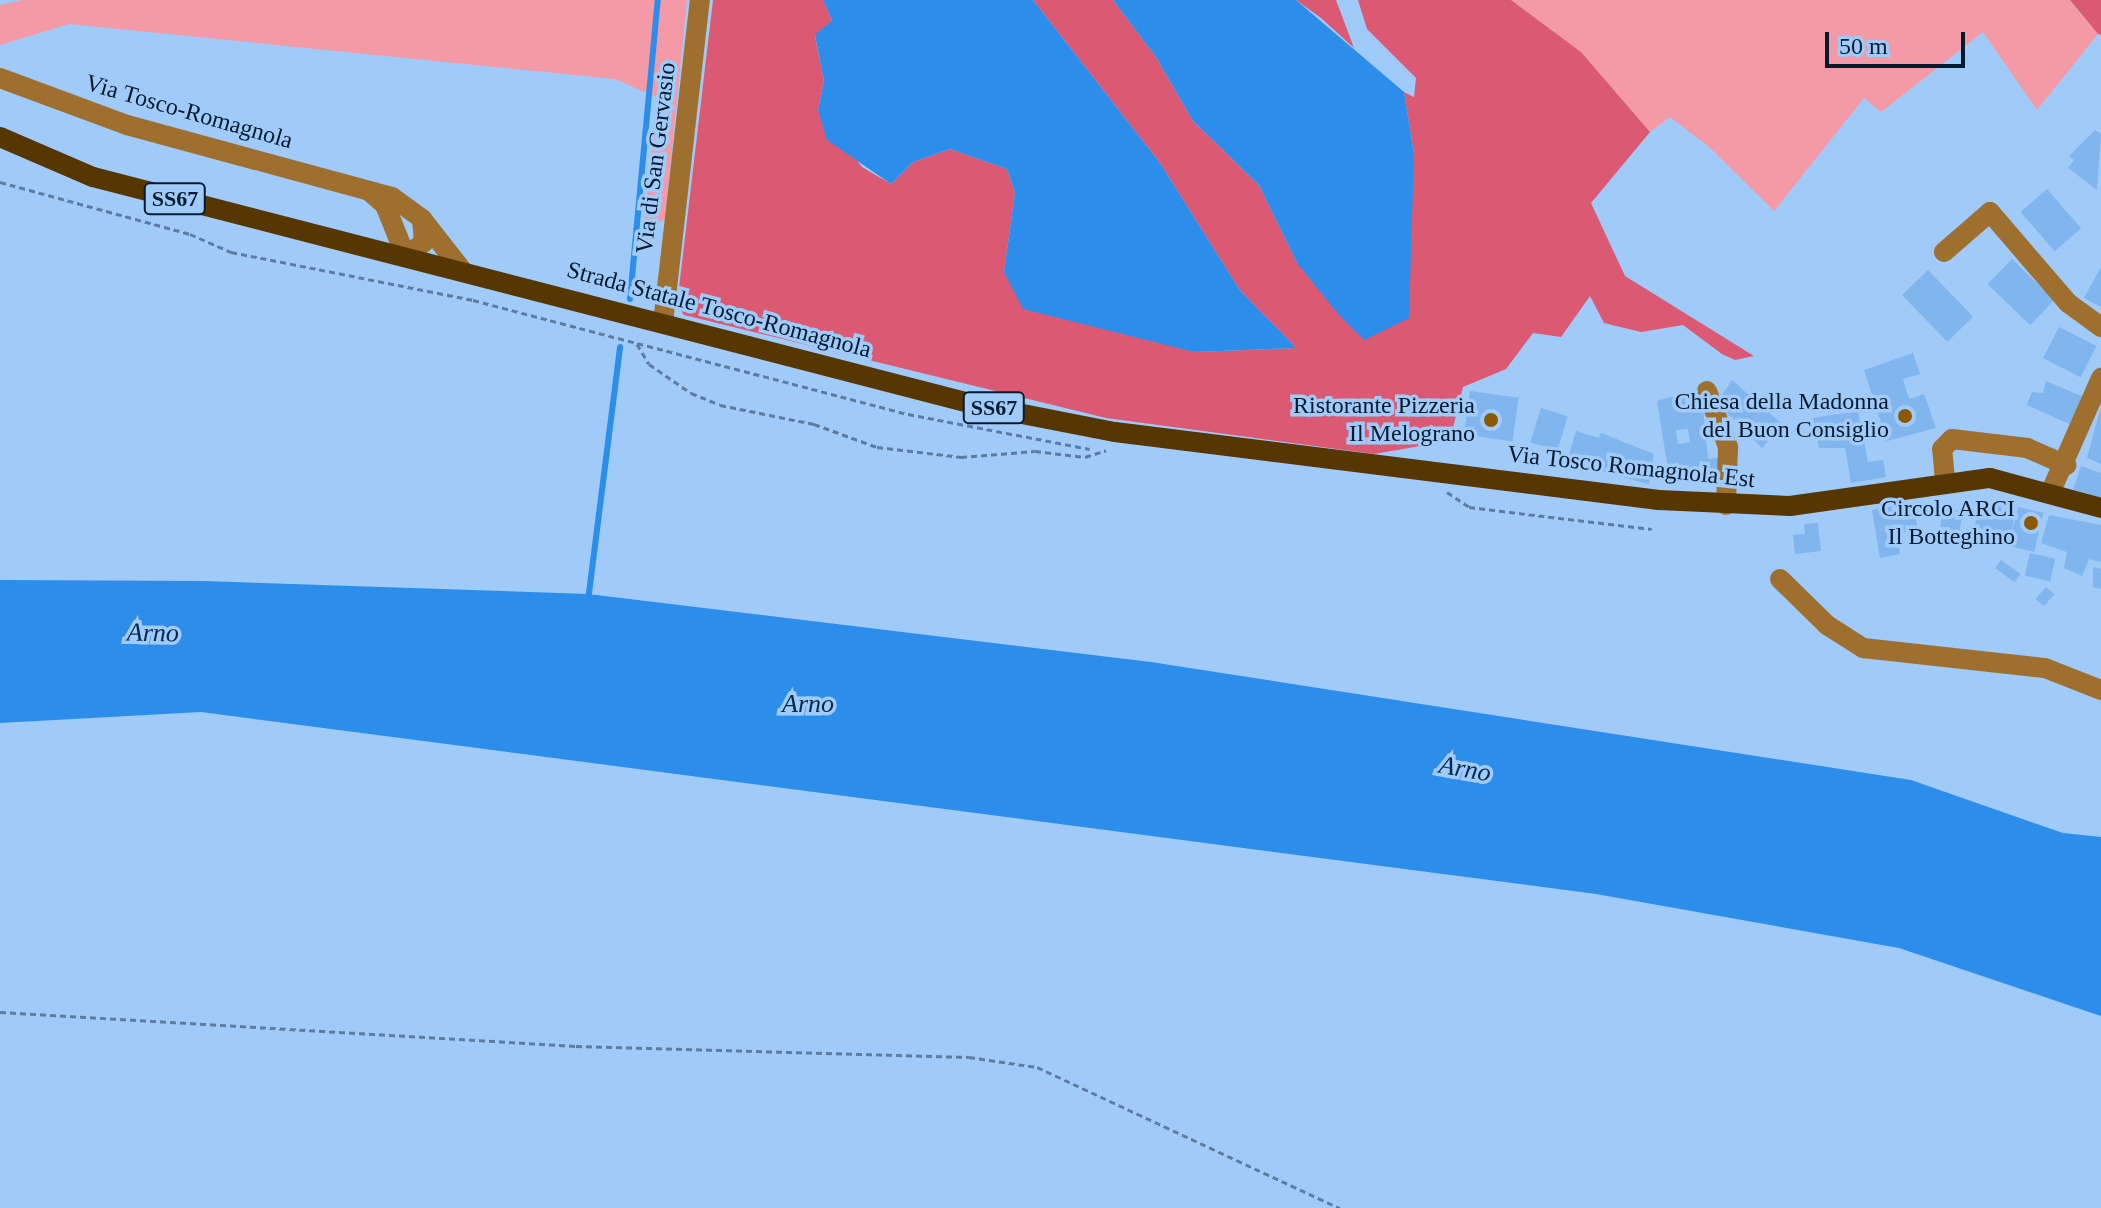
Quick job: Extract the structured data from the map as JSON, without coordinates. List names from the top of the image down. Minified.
{"streets":{"main road":["SS67","Strada Statale Tosco-Romagnola","Via Tosco Romagnola Est"],"street":["Via Tosco-Romagnola","Via di San Gervasio"]},"crossings":[["Via Tosco-Romagnola","Strada Statale Tosco-Romagnola"],["Via di San Gervasio","Strada Statale Tosco-Romagnola"],["Strada Statale Tosco-Romagnola","Via Tosco Romagnola Est"]],"water":["Arno"],"places":["Chiesa della Madonna del Buon Consiglio","Ristorante Pizzeria Il Melograno","Circolo ARCI Il Botteghino"],"scale_bar":"50 m"}
